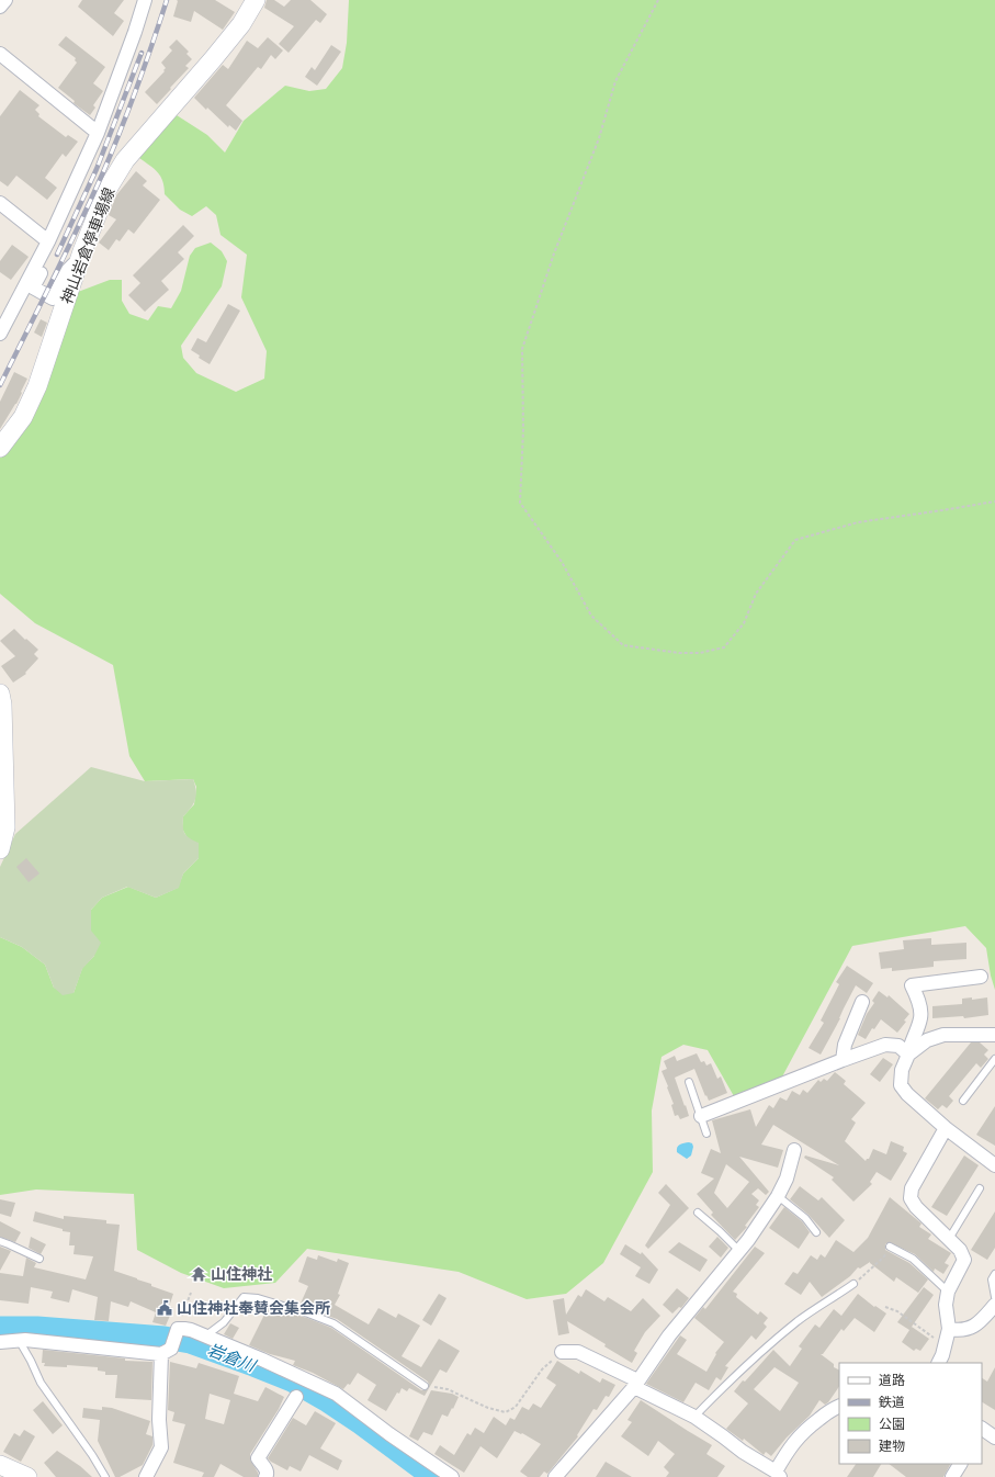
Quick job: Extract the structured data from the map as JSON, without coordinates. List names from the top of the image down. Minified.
{"streets":{"main road":["神山岩倉停車場線"]},"water":["岩倉川"],"places":{"temple":["山住神社"],"public building":["山住神社奉賛会集会所"]},"legend":["道路","鉄道","公園","建物"]}
